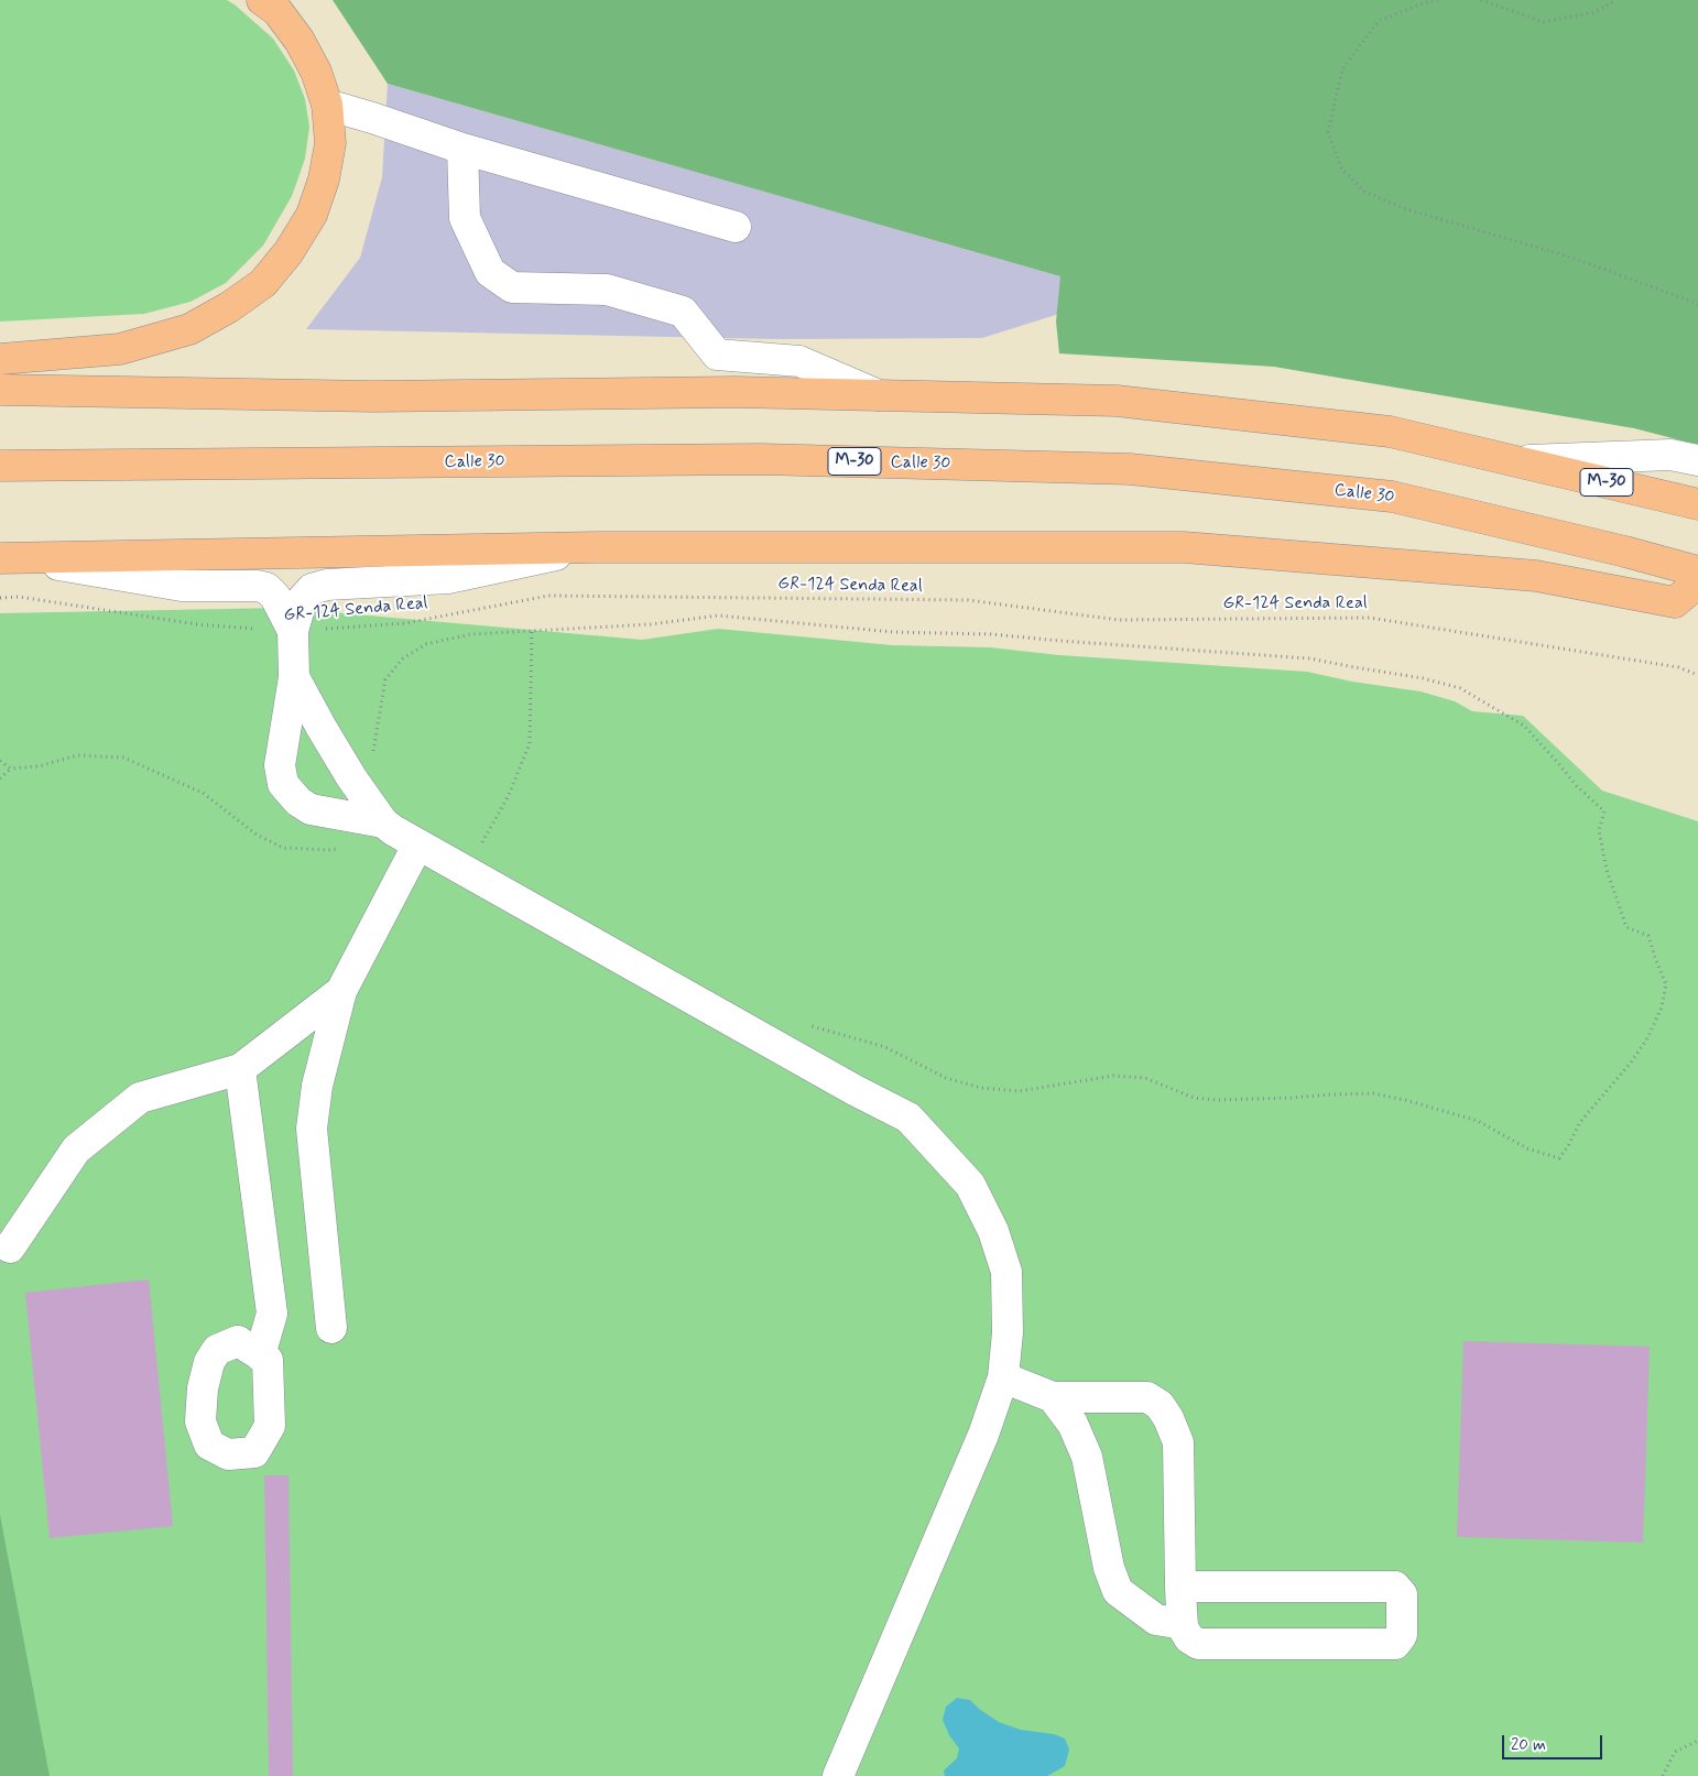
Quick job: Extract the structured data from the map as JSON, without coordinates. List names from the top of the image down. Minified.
{"streets":{"highway":["M-30","Calle 30"],"path":["GR-124 Senda Real"]},"scale_bar":"20 m"}
